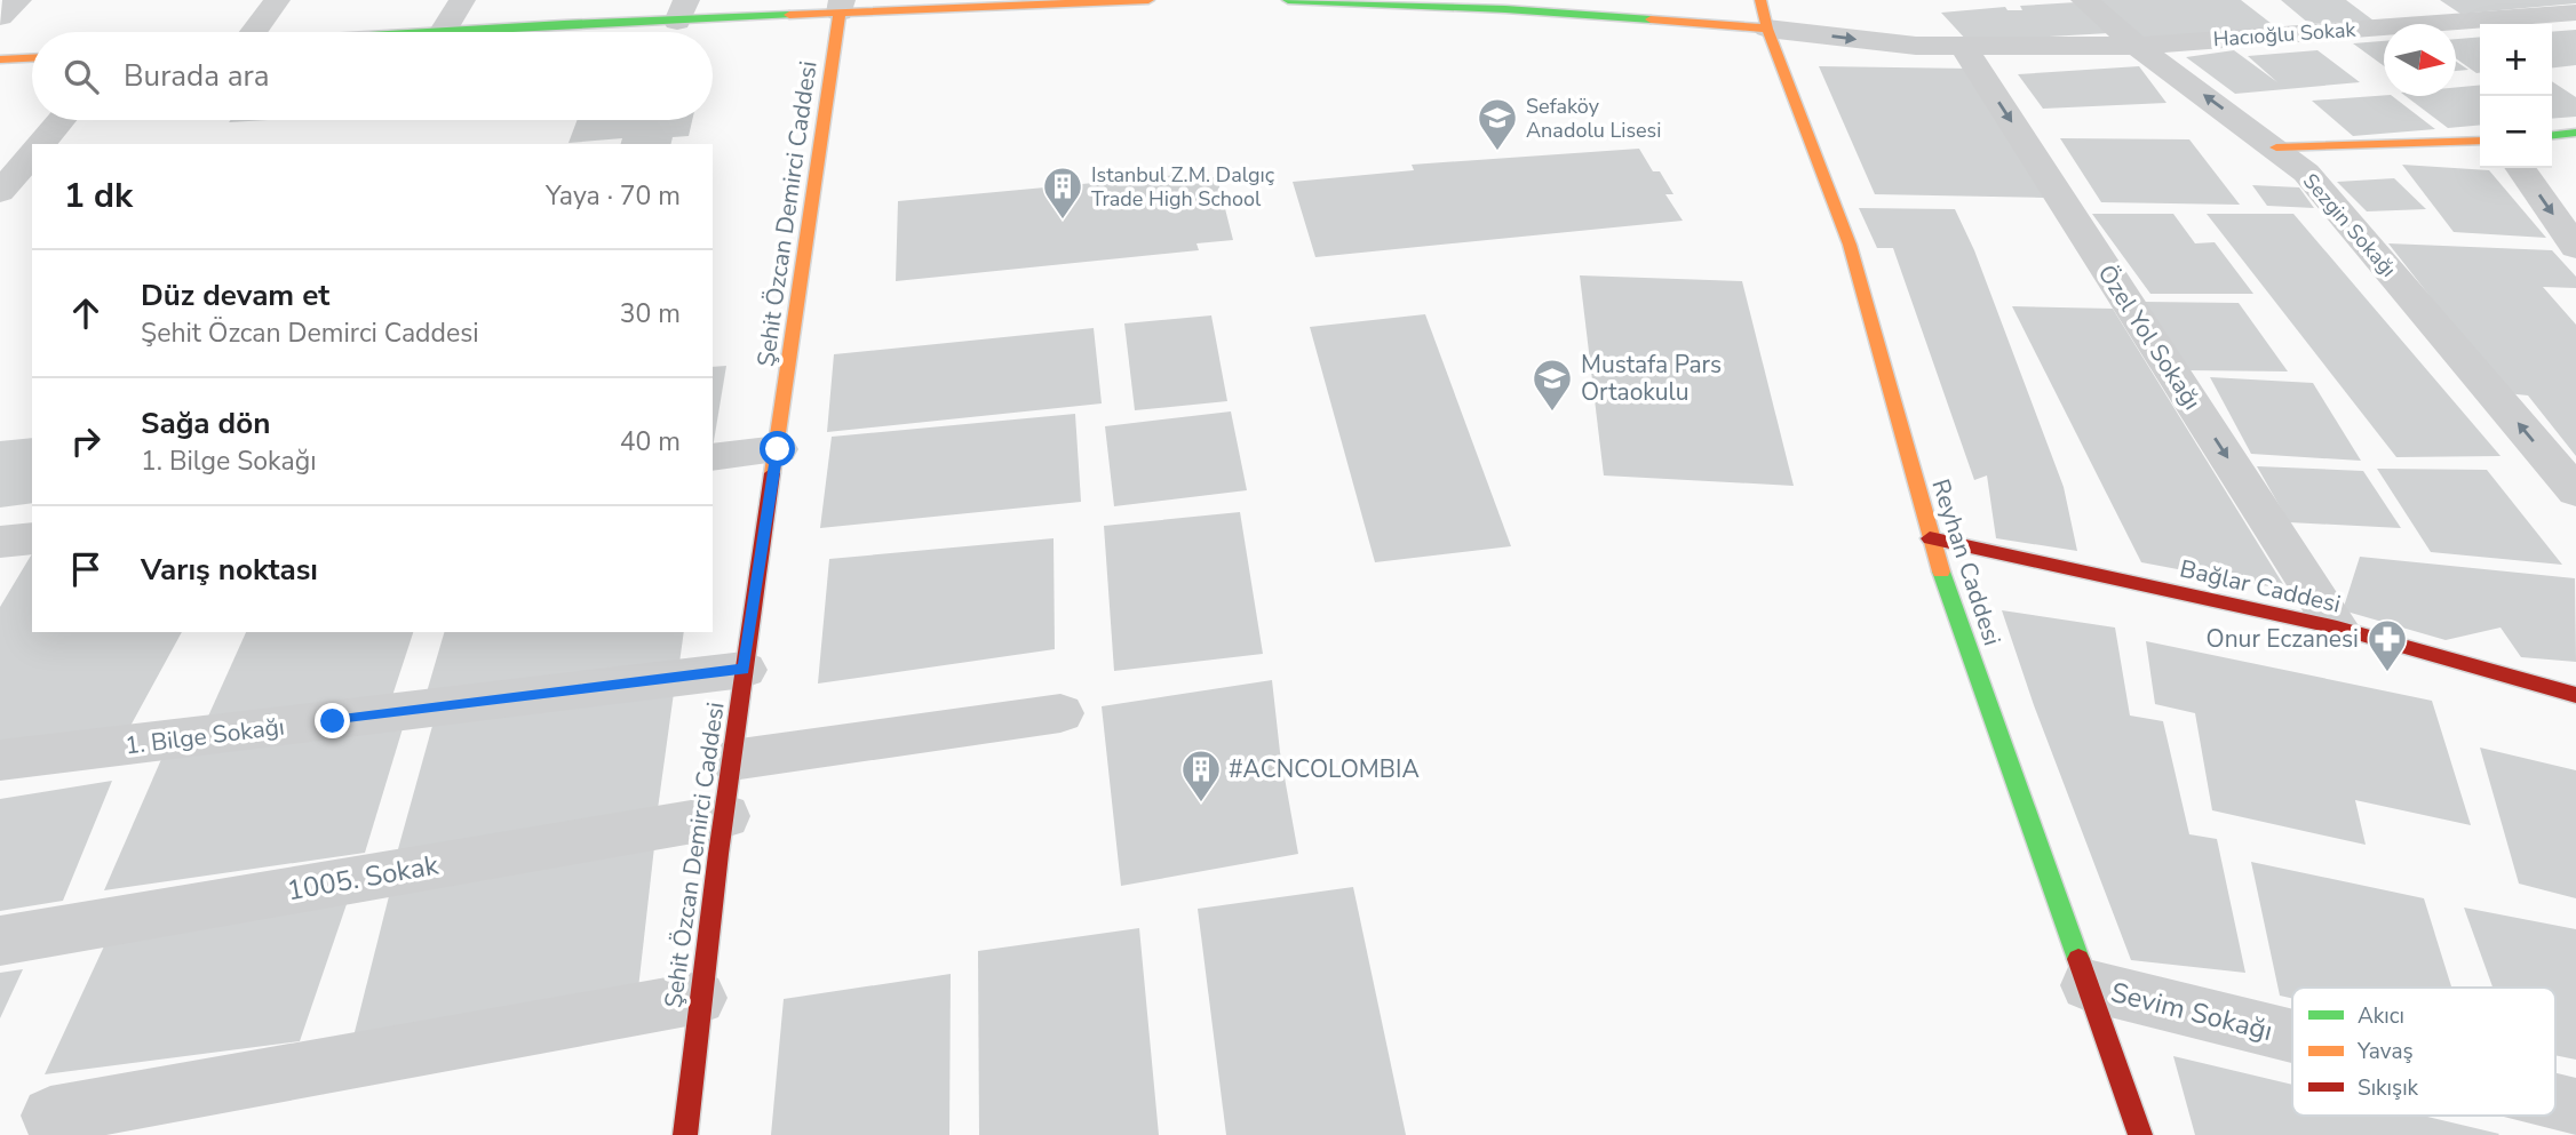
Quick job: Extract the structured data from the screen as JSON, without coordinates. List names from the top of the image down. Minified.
{"streets":{"street":["Hacıoğlu Sokak","Şehit Özcan Demirci Caddesi","Sezgin Sokağı","Özel Yol Sokağı","Reyhan Caddesi","Bağlar Caddesi","1. Bilge Sokağı","1005. Sokak","Sevim Sokağı"]},"crossings":[["Hacıoğlu Sokak","Sezgin Sokağı"],["Hacıoğlu Sokak","Özel Yol Sokağı"],["Hacıoğlu Sokak","Reyhan Caddesi"],["Şehit Özcan Demirci Caddesi","1. Bilge Sokağı"],["Şehit Özcan Demirci Caddesi","1005. Sokak"],["Özel Yol Sokağı","Bağlar Caddesi"],["Reyhan Caddesi","Bağlar Caddesi"],["Reyhan Caddesi","Sevim Sokağı"]],"one_way":["Sezgin Sokağı","Özel Yol Sokağı"],"places":{"school or university":["Sefaköy Anadolu Lisesi","Mustafa Pars Ortaokulu"],"building":["Istanbul Z.M. Dalgıç Trade High School","#ACNCOLOMBIA"],"pharmacy":["Onur Eczanesi"]},"legend":["Akıcı","Yavaş","Sıkışık"],"north":"right","page":{"map_buttons":["+","−"],"search":"Burada ara","heading":["1 dk","Yaya · 70 m"],"list":[["Düz devam et","Şehit Özcan Demirci Caddesi","30 m"],["Sağa dön","1. Bilge Sokağı","40 m"],"Varış noktası"]}}
